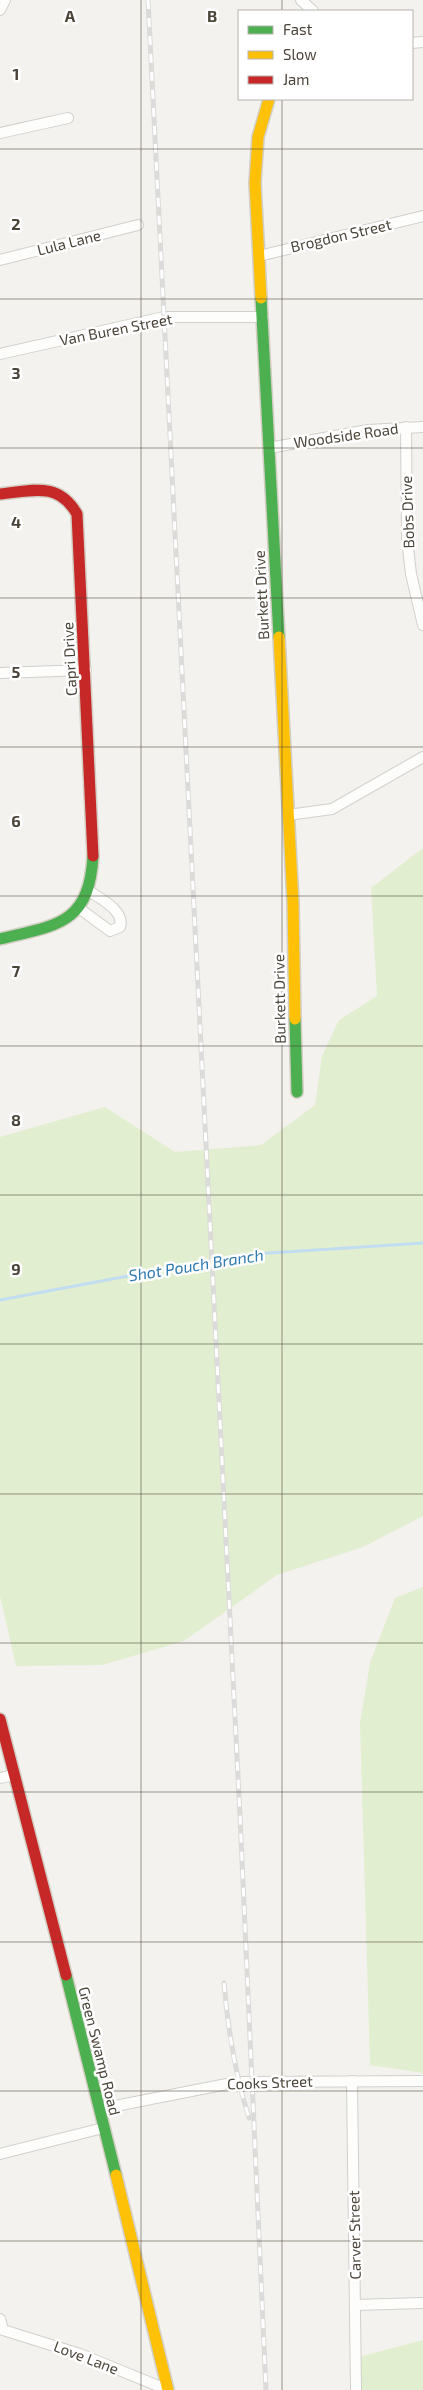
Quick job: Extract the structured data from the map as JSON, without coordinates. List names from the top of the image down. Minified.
{"streets":{"street":["Brogdon Street","Lula Lane","Van Buren Street","Woodside Road","Bobs Drive","Burkett Drive","Capri Drive","Green Swamp Road","Cooks Street","Carver Street","Love Lane"]},"crossings":[["Brogdon Street","Burkett Drive"],["Van Buren Street","Burkett Drive"],["Woodside Road","Bobs Drive"],["Woodside Road","Burkett Drive"],["Green Swamp Road","Cooks Street"],["Green Swamp Road","Love Lane"],["Cooks Street","Carver Street"]],"water":["Shot Pouch Branch"],"legend":["Fast","Slow","Jam"],"grid":{"columns":["A","B"],"rows":["1","2","3","4","5","6","7","8","9"]}}
